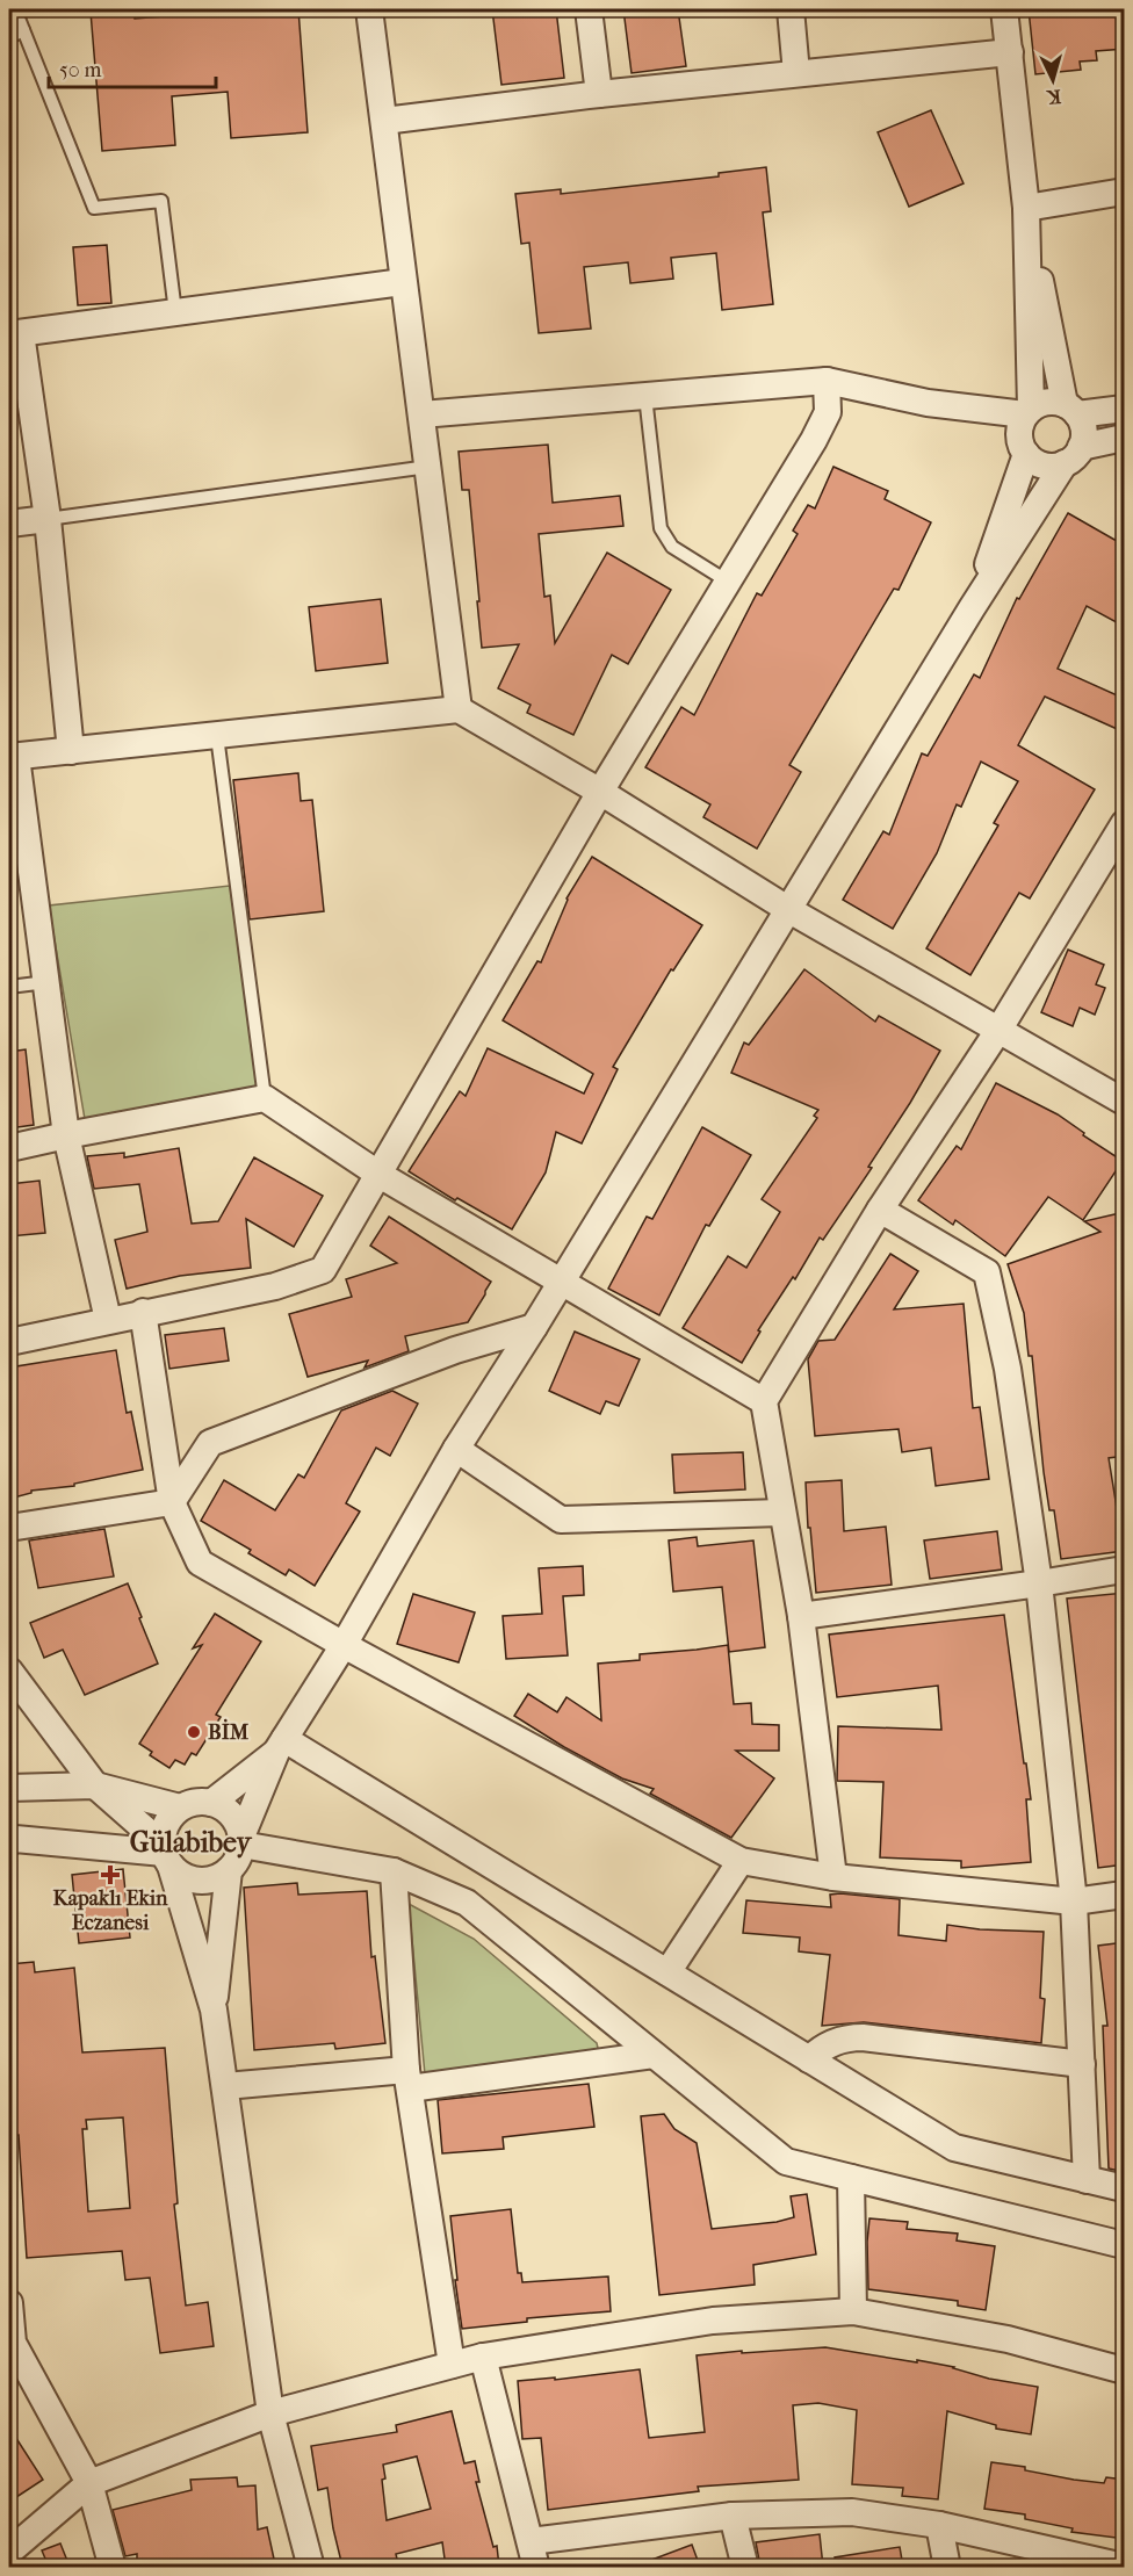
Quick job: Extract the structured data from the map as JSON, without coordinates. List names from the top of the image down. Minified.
{"districts":["Gülabibey"],"places":{"other":["BİM"],"health":["Kapaklı Ekin Eczanesi"]},"scale_bar":"50 m","north":"bottom"}
